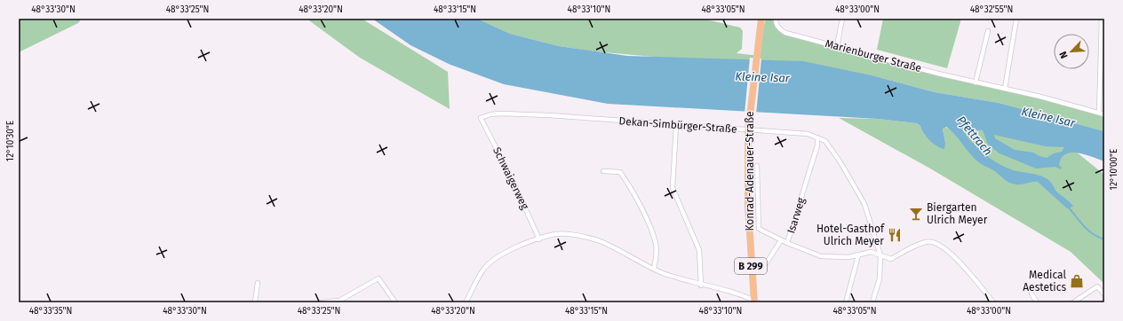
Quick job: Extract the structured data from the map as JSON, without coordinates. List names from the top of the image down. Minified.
{"streets":{"main road":["Konrad-Adenauer-Straße","B 299"],"street":["Marienburger Straße","Dekan-Simbürger-Straße","Schwaigerweg","Isarweg"]},"crossings":[["Dekan-Simbürger-Straße","Konrad-Adenauer-Straße"],["Dekan-Simbürger-Straße","Schwaigerweg"],["Dekan-Simbürger-Straße","Isarweg"]],"water":["Kleine Isar","Pfettrach"],"places":{"bar":["Biergarten Ulrich Meyer"],"restaurant":["Hotel-Gasthof Ulrich Meyer"],"shop":["Medical Aestetics"]},"north":"bottom left","coordinates":["48°33'30\"N","48°33'25\"N","48°33'20\"N","48°33'15\"N","48°33'10\"N","48°33'05\"N","48°33'00\"N","48°32'55\"N","12°10'30\"E","12°10'00\"E","48°33'35\"N"]}
